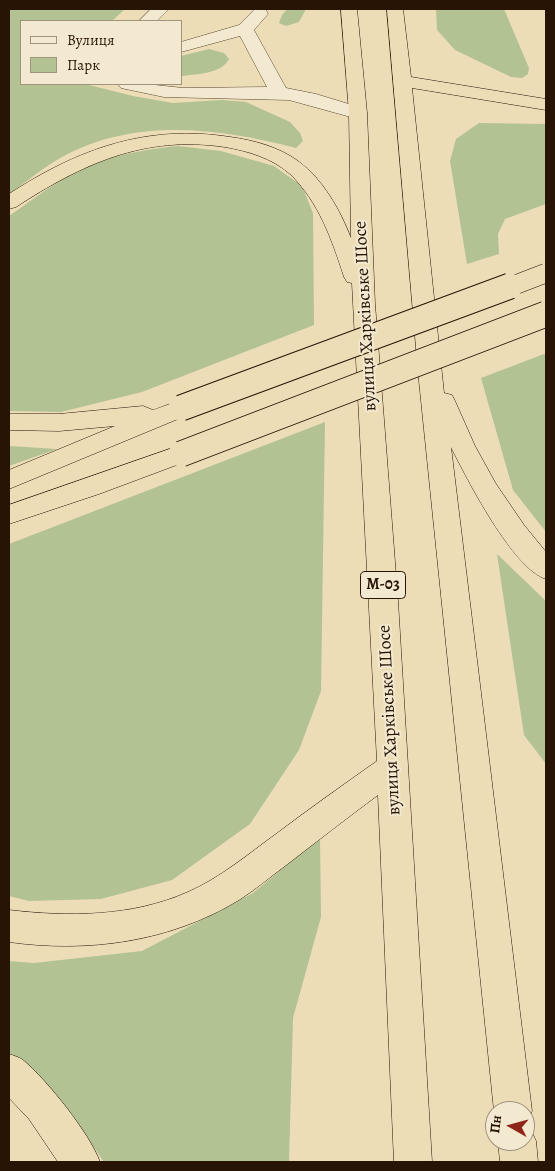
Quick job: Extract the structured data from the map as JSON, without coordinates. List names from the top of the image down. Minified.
{"streets":{"highway":["вулиця Харківське Шосе","М-03"]},"legend":["Вулиця","Парк"],"north":"left"}
